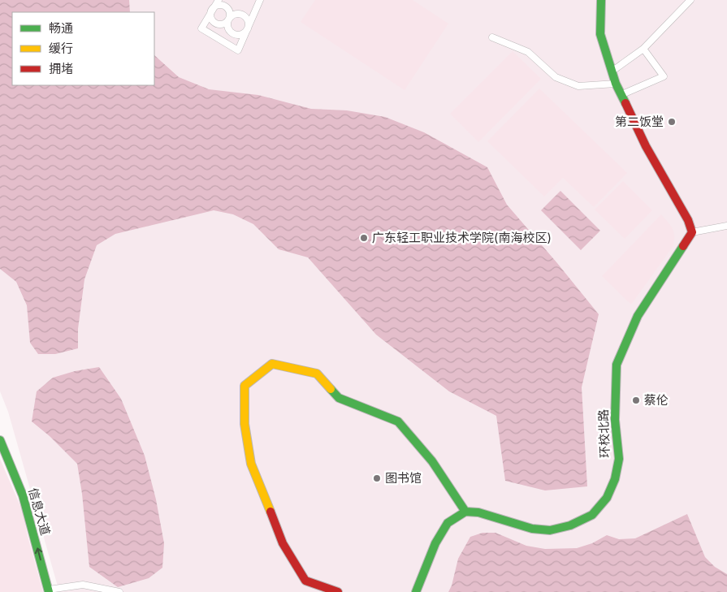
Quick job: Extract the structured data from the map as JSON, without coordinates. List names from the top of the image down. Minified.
{"streets":{"street":["环校北路","信息大道"]},"one_way":["信息大道"],"places":["第二饭堂","广东轻工职业技术学院(南海校区)","蔡伦","图书馆"],"legend":["畅通","缓行","拥堵"]}
